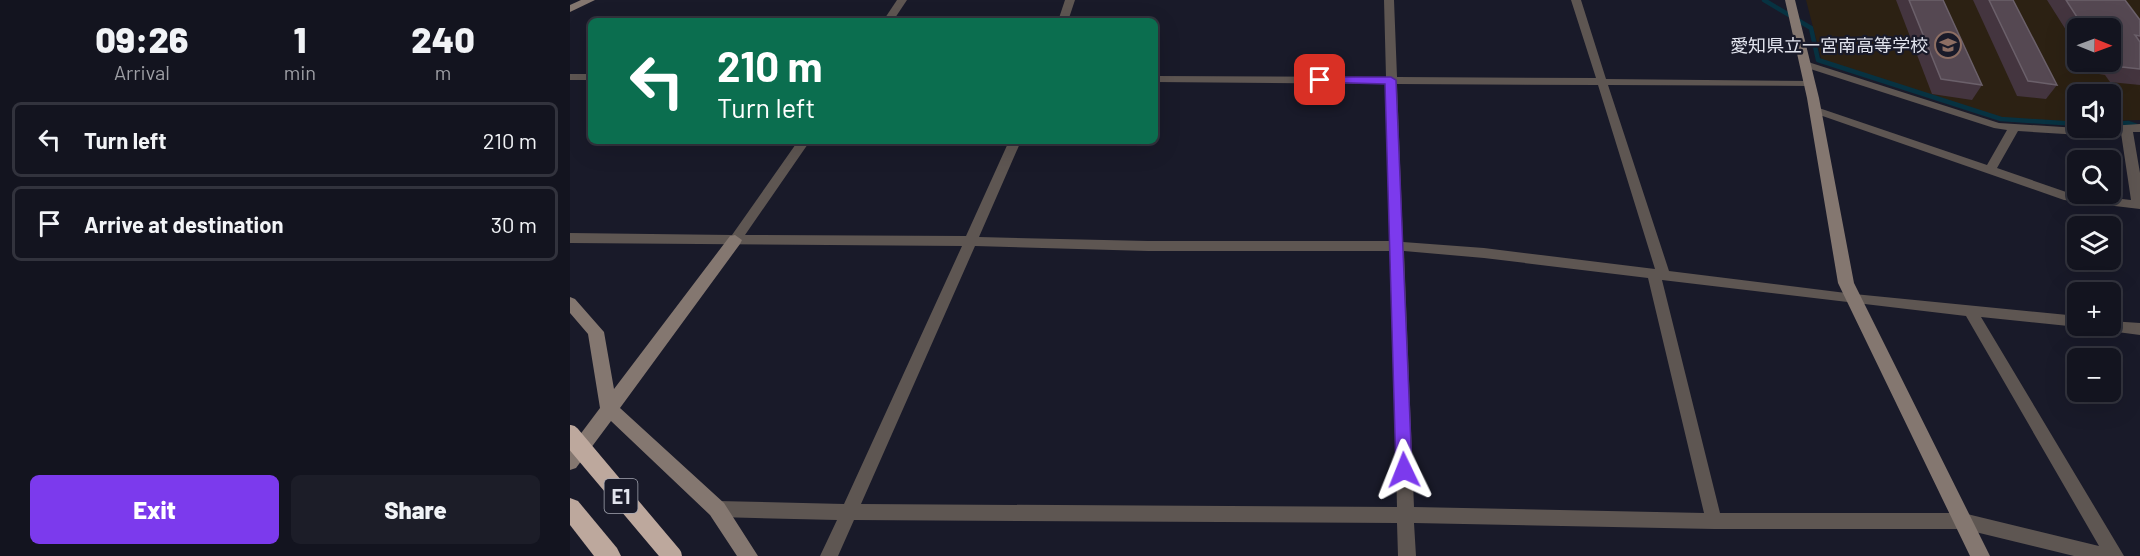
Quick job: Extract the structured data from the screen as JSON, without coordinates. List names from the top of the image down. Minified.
{"streets":{"highway":["E1"]},"places":{"school or university":["愛知県立一宮南高等学校"]},"north":"right","page":{"eta":["09:26","Arrival","1","min","240","m"],"map_buttons":["+","−"],"turn":["210 m","Turn left"],"list":[{"name":"Turn left","value":"210 m"},{"name":"Arrive at destination","value":"30 m"}],"buttons":["Exit","Share"]}}
